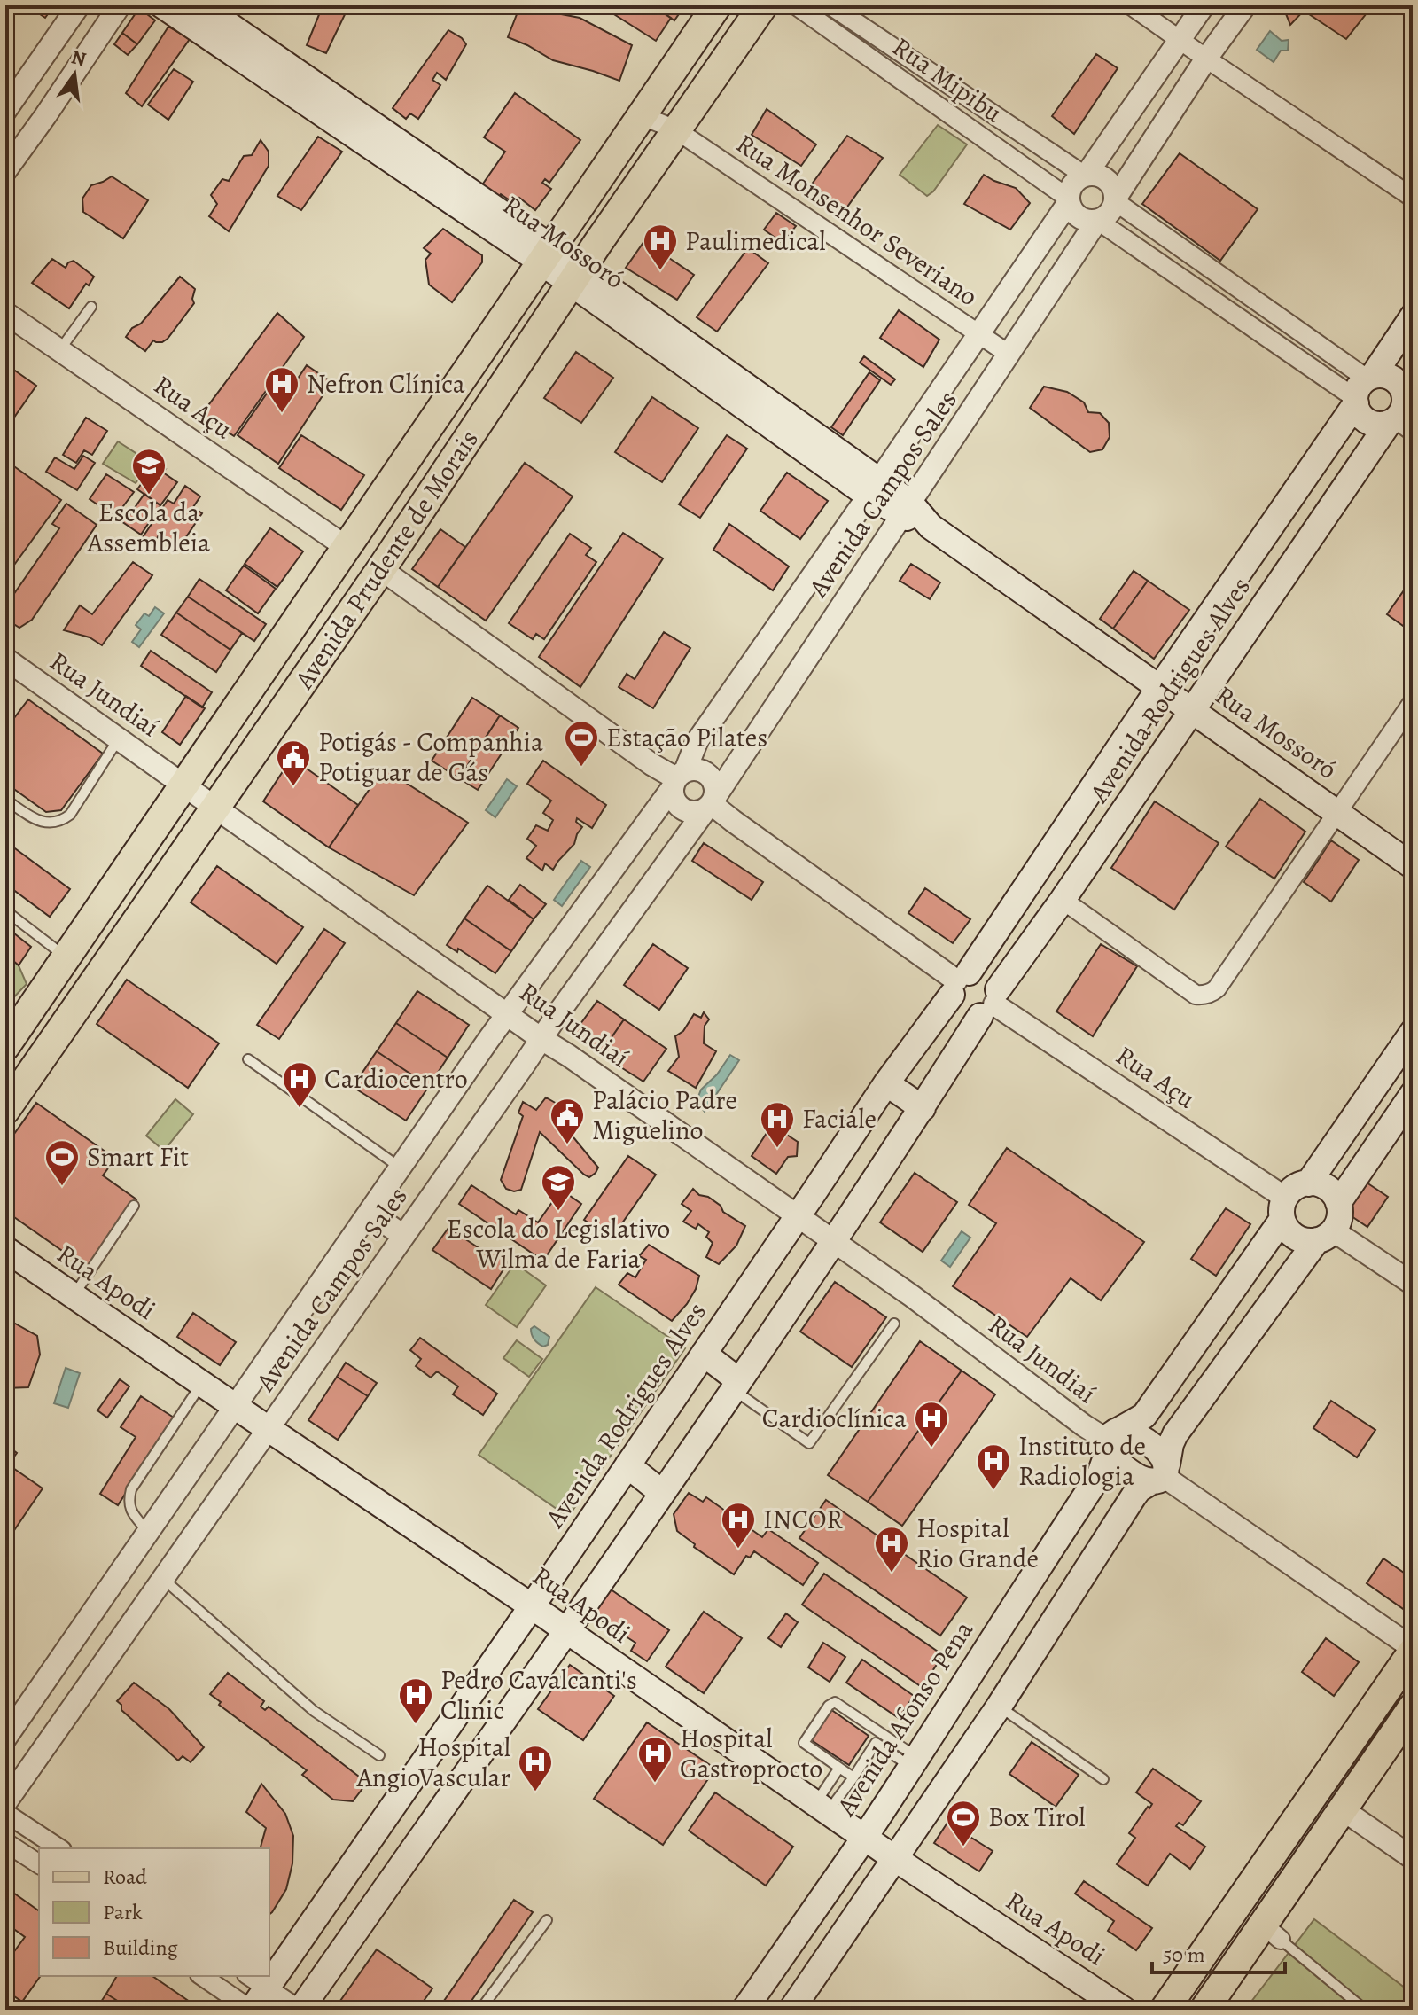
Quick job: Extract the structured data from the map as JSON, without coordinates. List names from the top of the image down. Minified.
{"streets":{"main road":["Rua Mossoró","Avenida Prudente de Morais","Avenida Rodrigues Alves","Rua Apodi","Avenida Afonso Pena"],"street":["Rua Mipibu","Rua Monsenhor Severiano","Rua Açu","Avenida Campos Sales","Rua Jundiaí"]},"crossings":[["Rua Mipibu","Avenida Campos Sales"],["Rua Monsenhor Severiano","Avenida Campos Sales"],["Rua Monsenhor Severiano","Avenida Prudente de Morais"],["Rua Mossoró","Avenida Campos Sales"],["Rua Mossoró","Avenida Prudente de Morais"],["Rua Mossoró","Avenida Rodrigues Alves"],["Rua Açu","Avenida Prudente de Morais"],["Rua Açu","Avenida Rodrigues Alves"],["Avenida Campos Sales","Rua Jundiaí"],["Avenida Campos Sales","Rua Apodi"],["Avenida Prudente de Morais","Rua Jundiaí"],["Avenida Rodrigues Alves","Rua Jundiaí"],["Avenida Rodrigues Alves","Rua Apodi"],["Rua Jundiaí","Avenida Afonso Pena"],["Rua Apodi","Avenida Afonso Pena"]],"places":{"hospital":["Paulimedical","Nefron Clínica","Cardiocentro","Faciale","Cardioclínica","Instituto de Radiologia","INCOR","Hospital Rio Grande","Pedro Cavalcanti's Clinic","Hospital Gastroprocto","Hospital AngioVascular"],"school or university":["Escola da Assembleia","Escola do Legislativo Wilma de Faria"],"sports":["Estação Pilates","Smart Fit","Box Tirol"],"public building":["Potigás - Companhia Potiguar de Gás","Palácio Padre Miguelino"]},"legend":["Road","Park","Building"],"scale_bar":"50 m","north":"top"}
